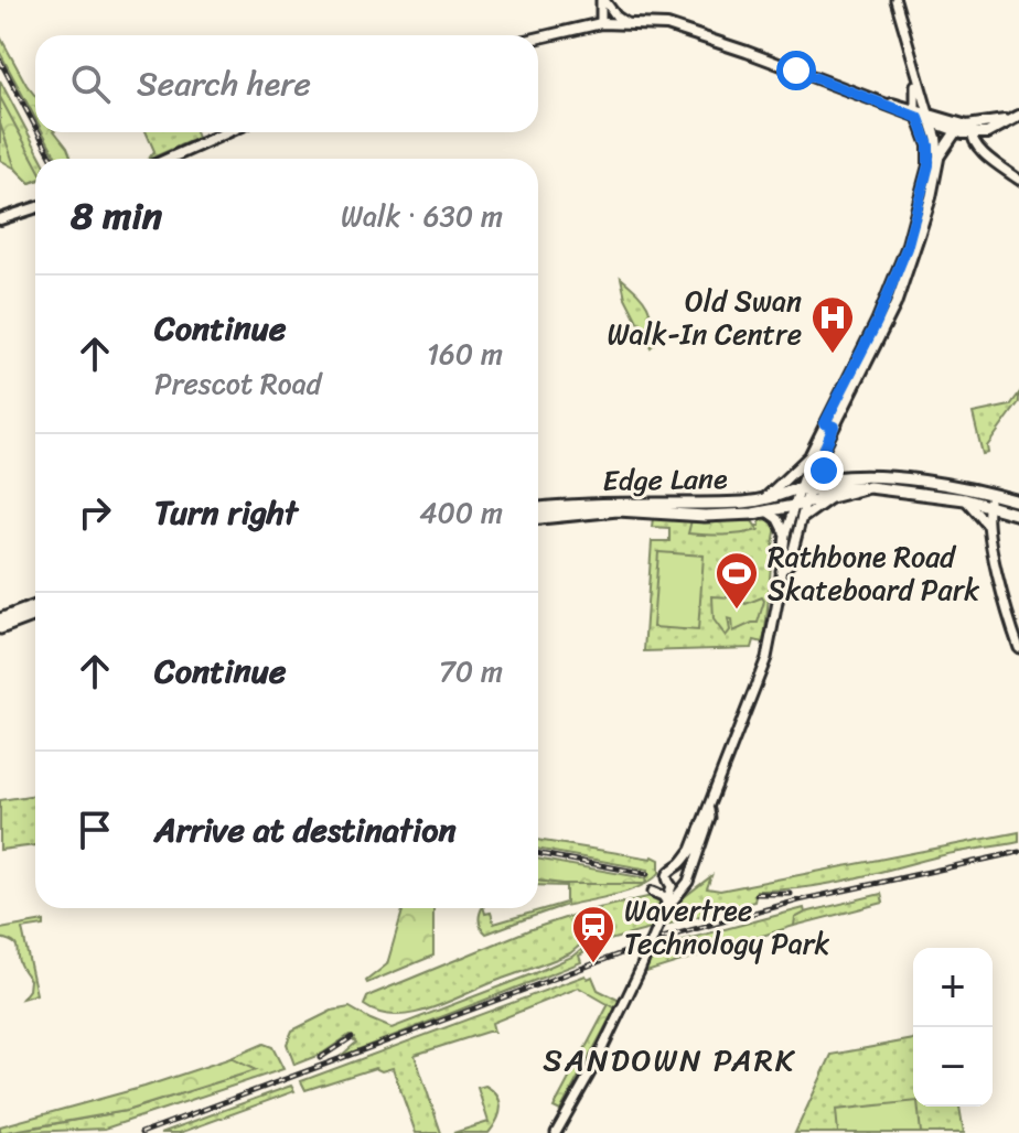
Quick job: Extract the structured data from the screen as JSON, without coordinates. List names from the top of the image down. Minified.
{"streets":{"highway":["Edge Lane"]},"districts":["SANDOWN PARK"],"places":{"hospital":["Old Swan Walk-In Centre"],"sports":["Rathbone Road Skateboard Park"],"station":["Wavertree Technology Park"]},"page":{"search":"Search here","heading":["8 min","Walk · 630 m"],"list":[["Continue","Prescot Road","160 m"],["Turn right","400 m"],["Continue","70 m"],"Arrive at destination"],"map_buttons":["+","−"]}}
